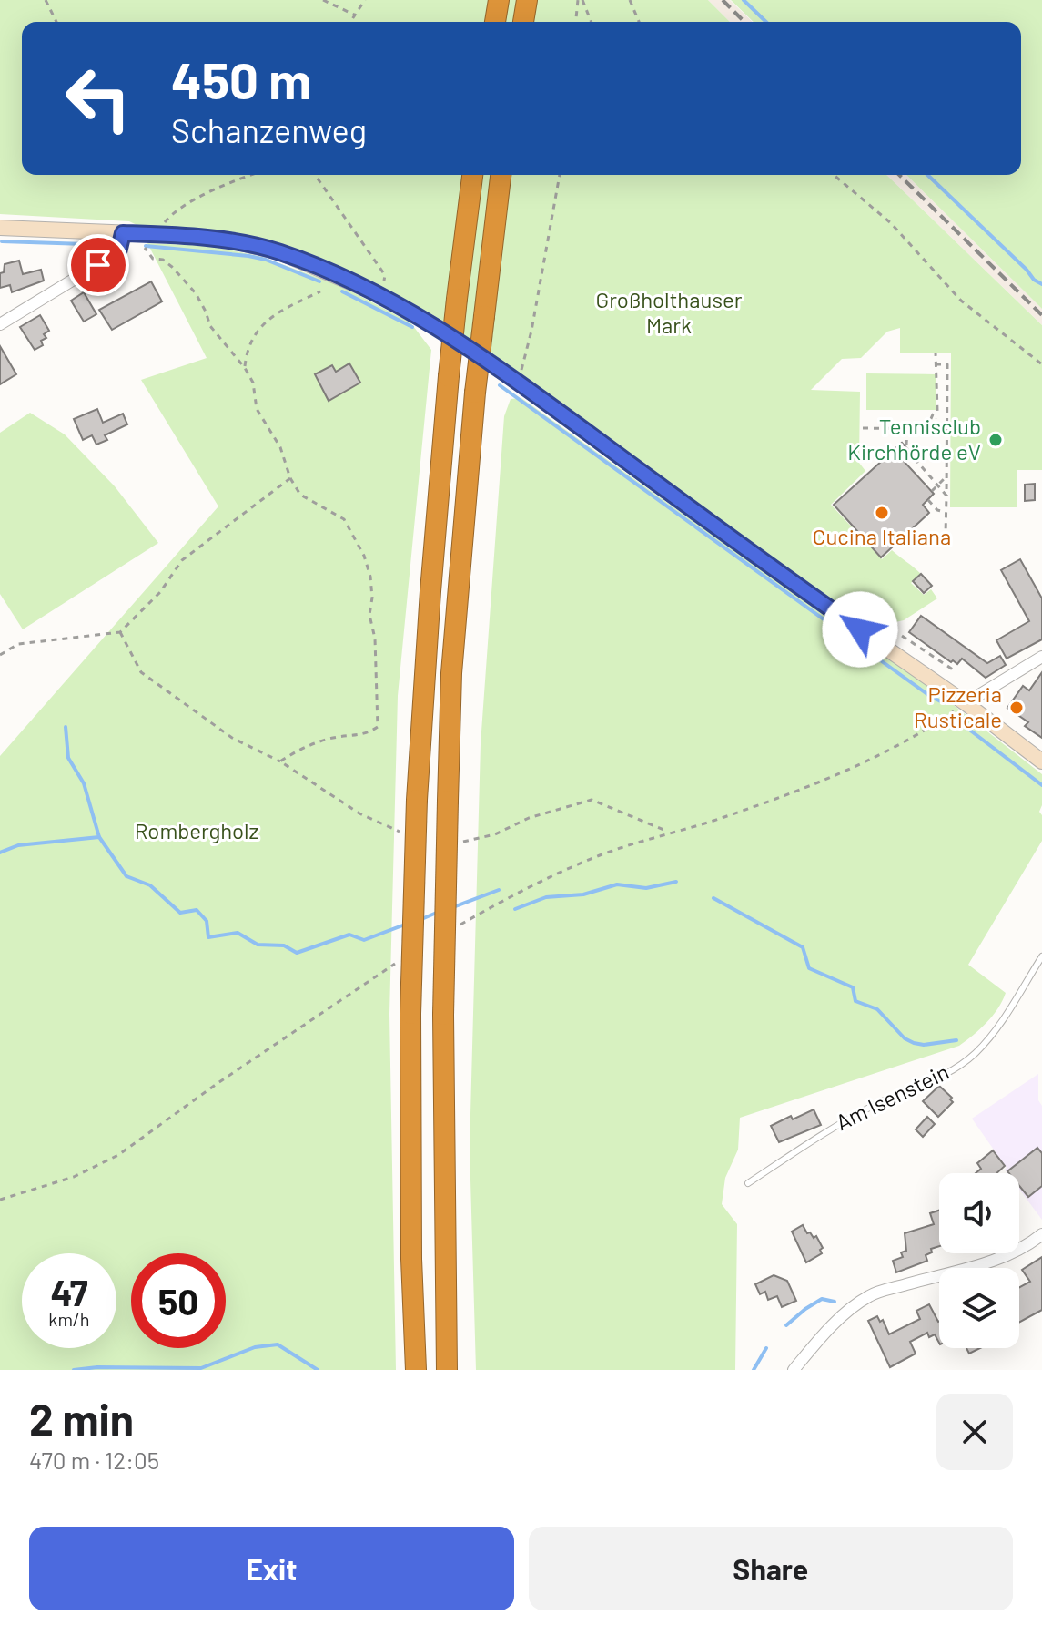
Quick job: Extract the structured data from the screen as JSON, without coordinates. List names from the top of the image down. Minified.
{"streets":{"lane":["Am Isenstein"]},"parks":["Großholthauser Mark","Rombergholz"],"places":["Tennisclub Kirchhörde eV","Cucina Italiana","Pizzeria Rusticale"],"page":{"turn":["450 m","Schanzenweg"],"speed":"47 km/h","limit":"50","heading":["2 min","470 m · 12:05"],"buttons":["Exit","Share"]}}
